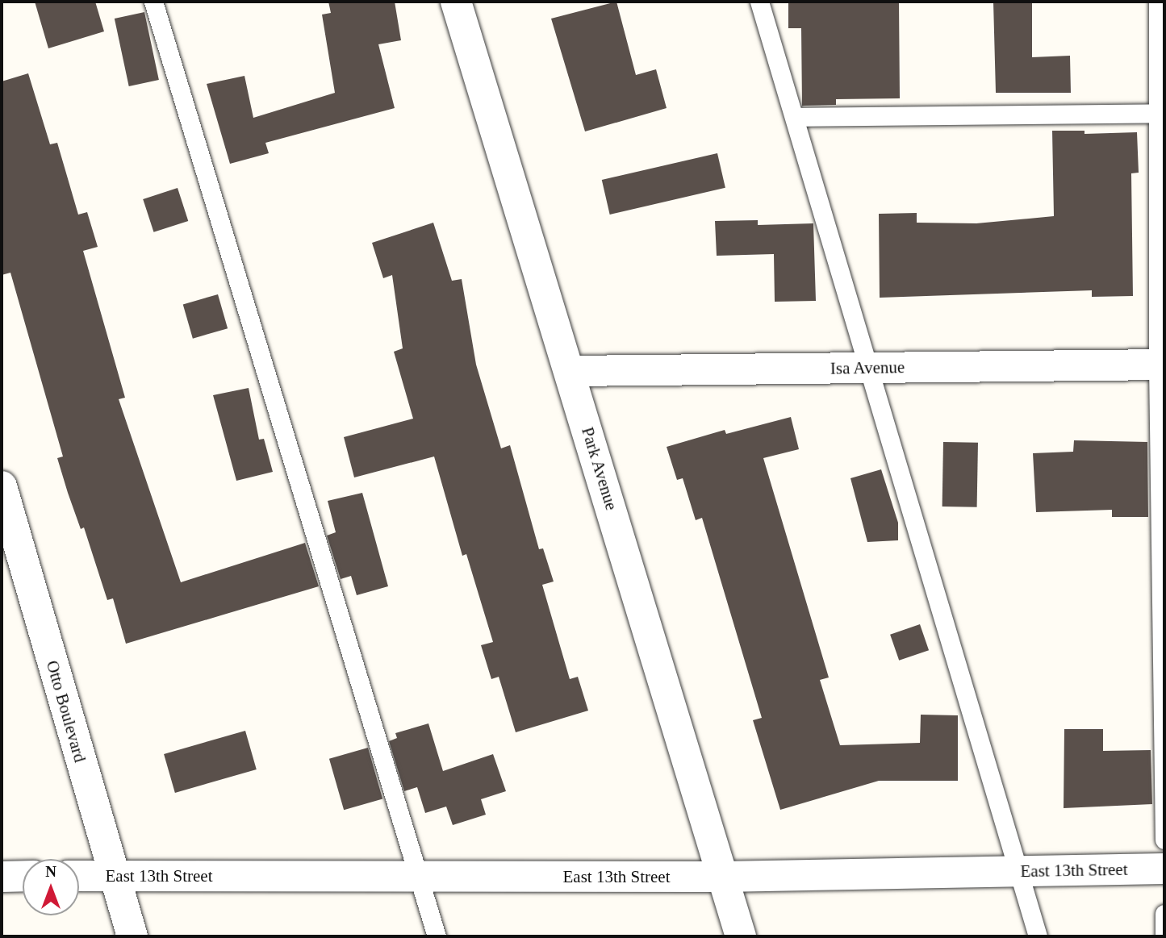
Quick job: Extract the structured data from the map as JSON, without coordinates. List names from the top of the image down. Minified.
{"streets":{"street":["Isa Avenue","Park Avenue","Otto Boulevard","East 13th Street"]},"crossings":[["Isa Avenue","Park Avenue"],["Park Avenue","East 13th Street"],["Otto Boulevard","East 13th Street"]],"north":"top"}
